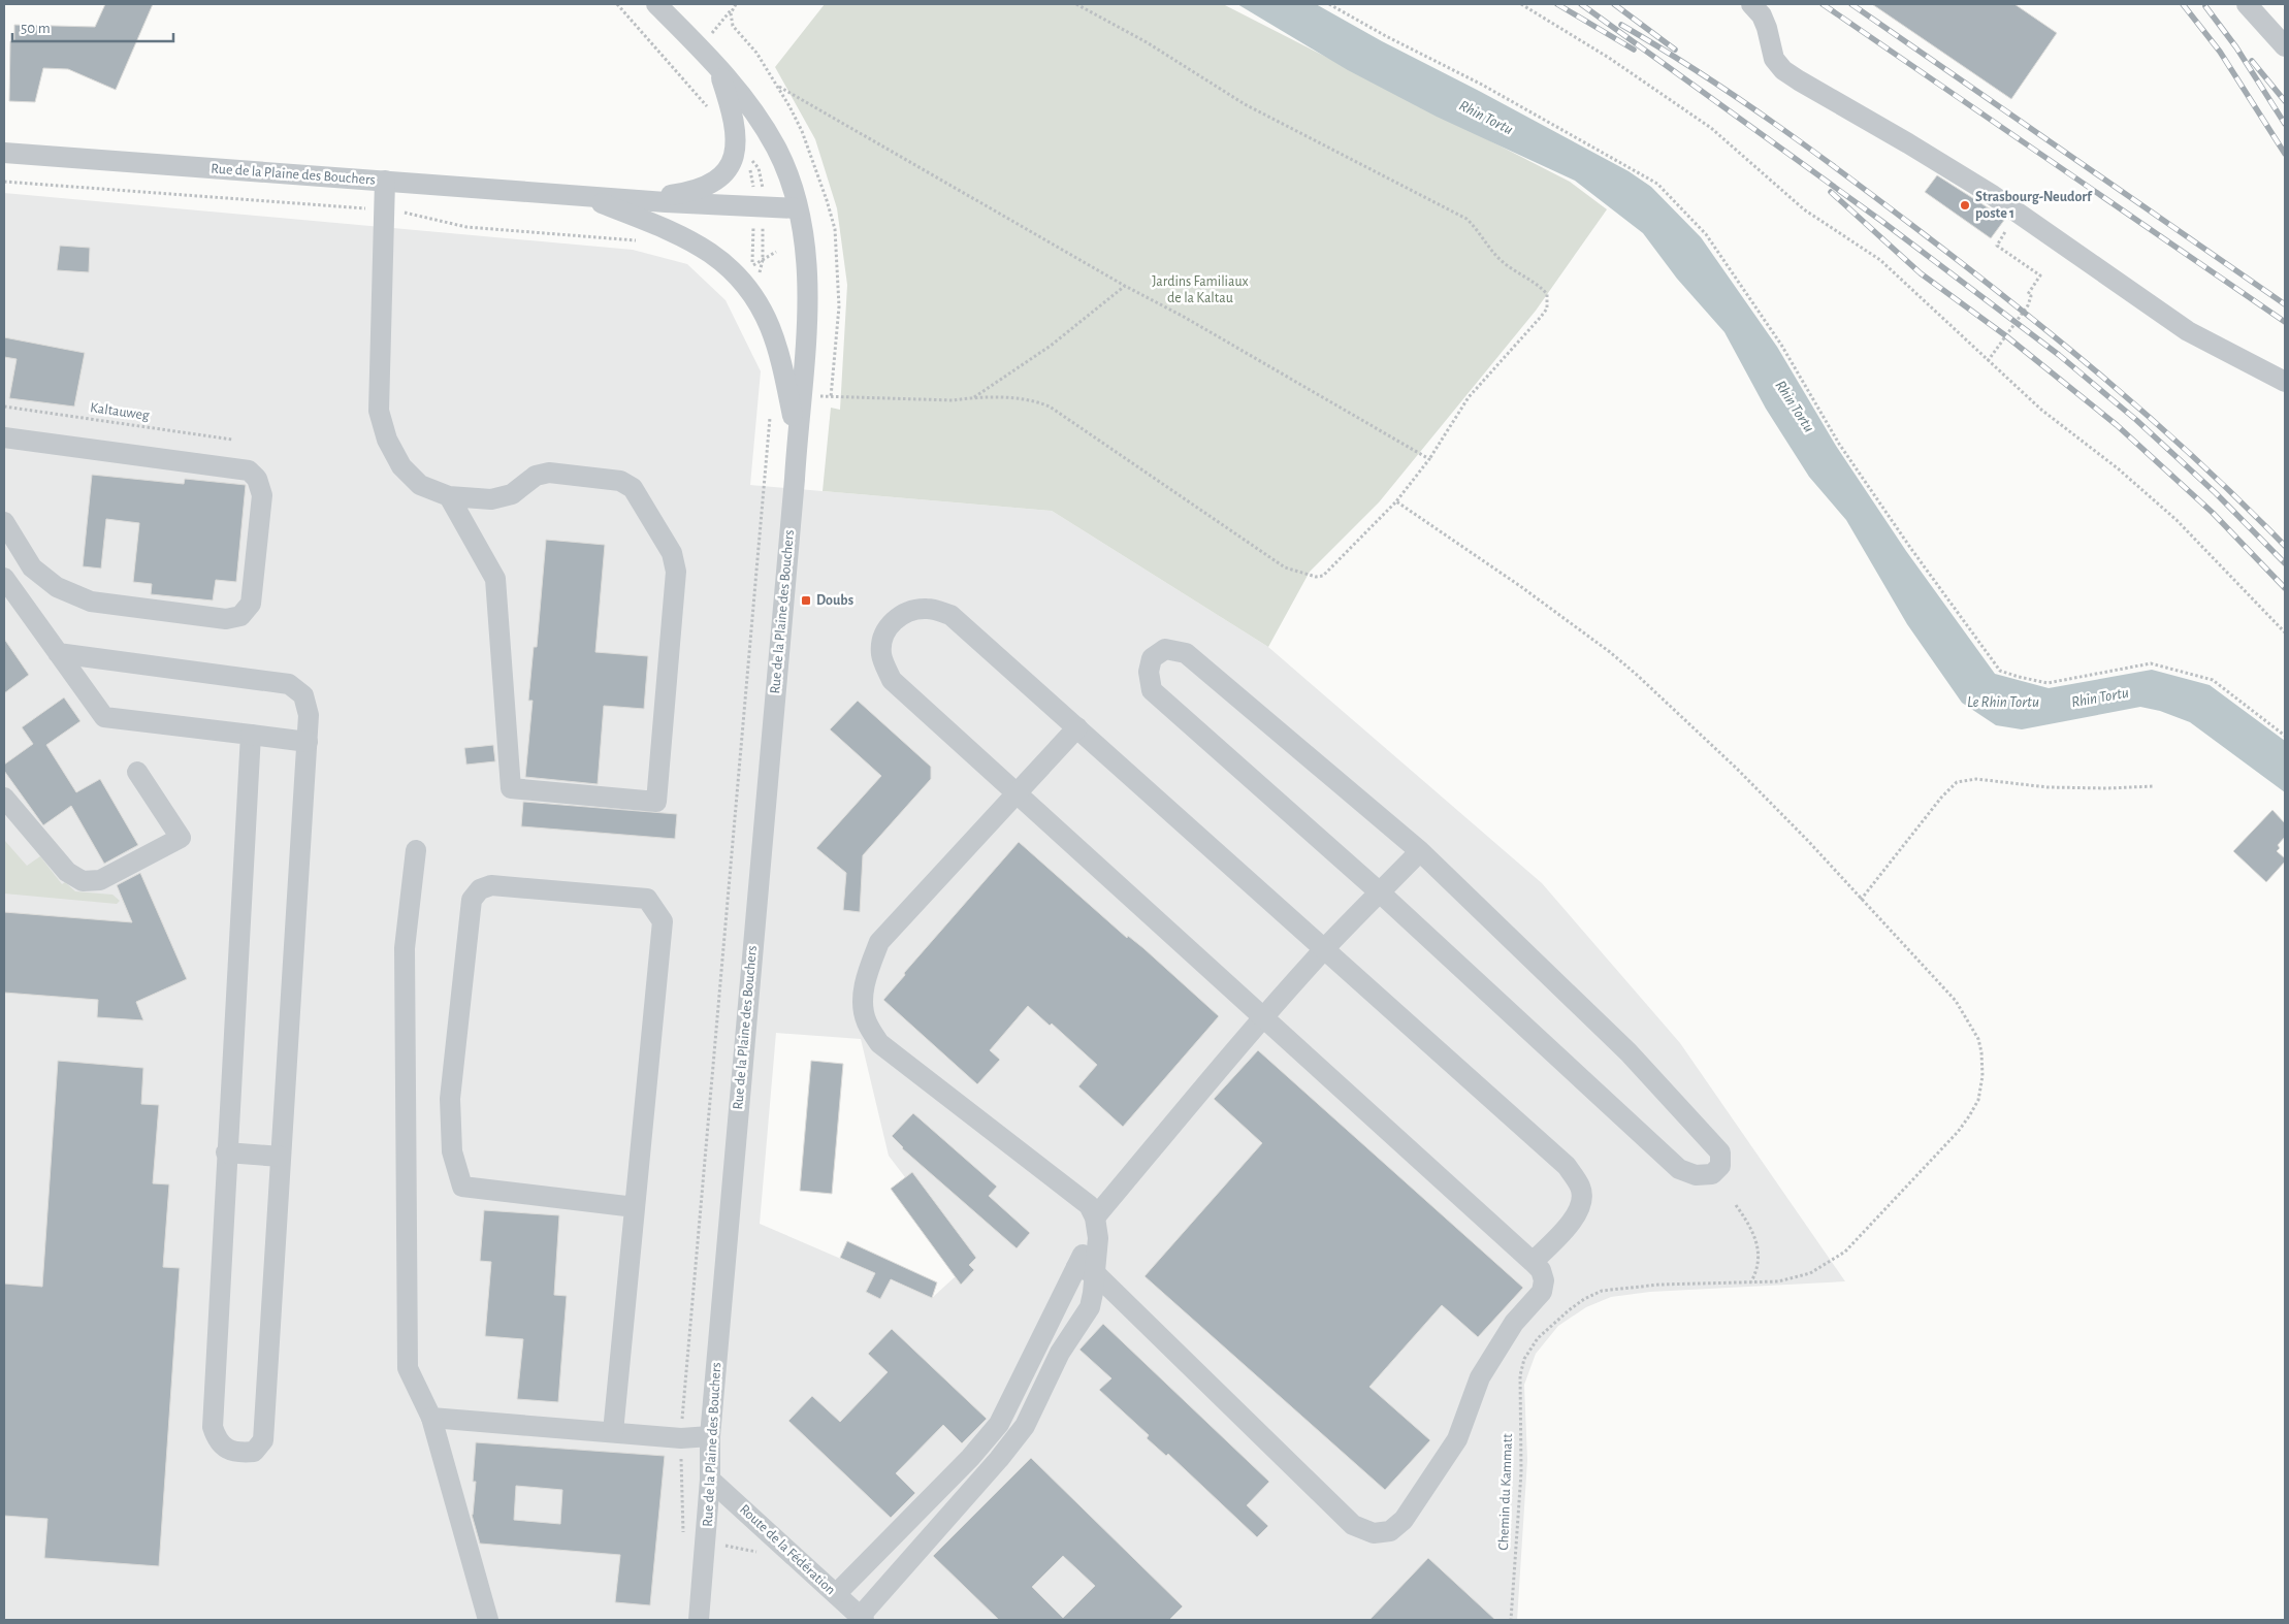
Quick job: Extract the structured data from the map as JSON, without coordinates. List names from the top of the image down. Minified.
{"streets":{"street":["Rue de la Plaine des Bouchers","Route de la Fédération"],"path":["Kaltauweg","Chemin du Kammatt"]},"crossings":[["Rue de la Plaine des Bouchers","Route de la Fédération"]],"water":["Rhin Tortu","Le Rhin Tortu"],"parks":["Jardins Familiaux de la Kaltau"],"places":{"other":["Strasbourg-Neudorf poste 1"],"transit":["Doubs"]},"scale_bar":"50 m"}
